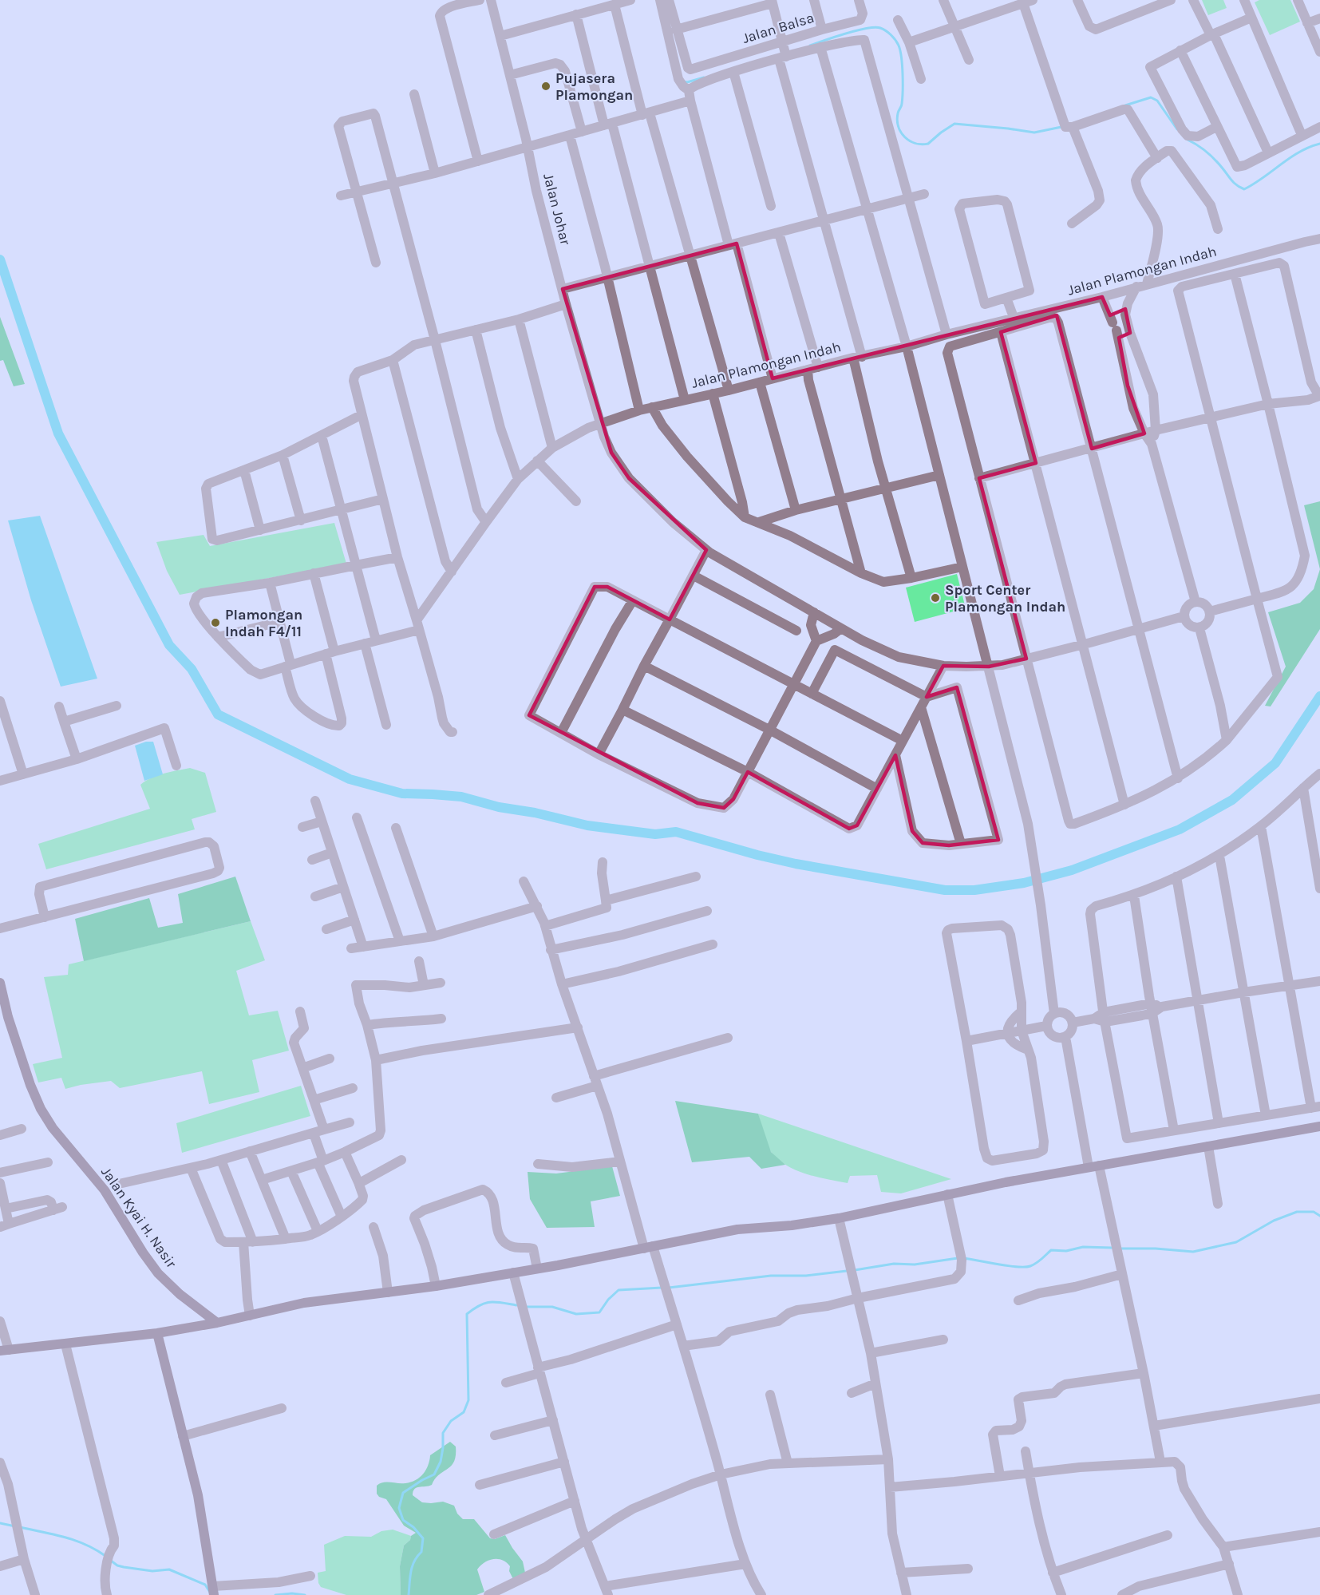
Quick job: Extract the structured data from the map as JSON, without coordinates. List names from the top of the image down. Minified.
{"streets":{"main road":["Jalan Kyai H. Nasir"],"street":["Jalan Balsa","Jalan Johar","Jalan Plamongan Indah"]},"crossings":[["Jalan Johar","Jalan Plamongan Indah"]],"places":["Pujasera Plamongan","Sport Center Plamongan Indah","Plamongan Indah F4/11"]}
